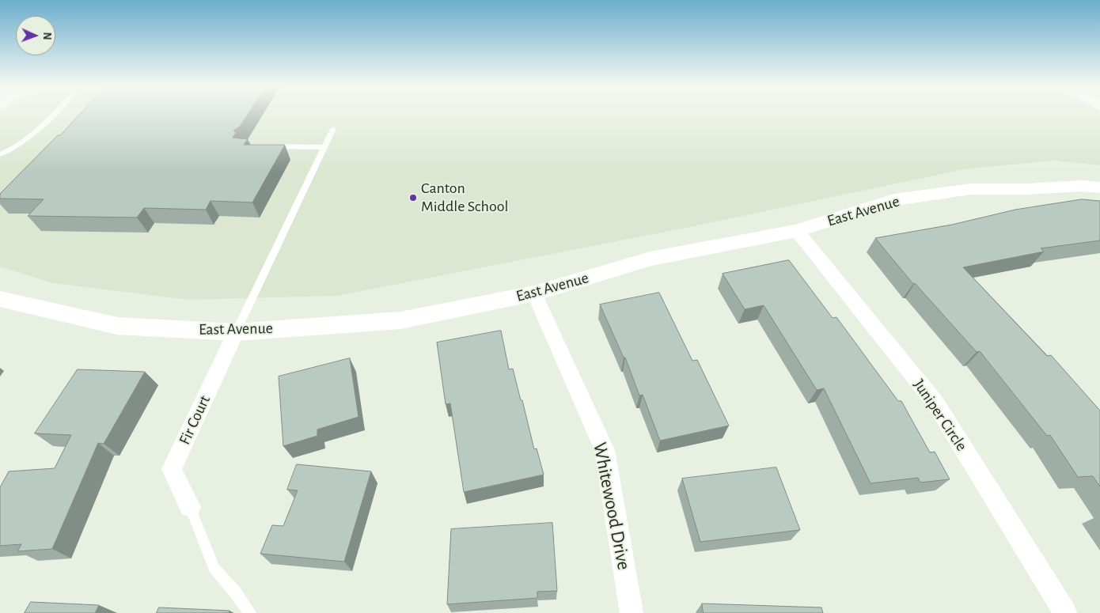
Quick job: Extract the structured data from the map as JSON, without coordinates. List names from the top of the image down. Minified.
{"streets":{"street":["East Avenue","Juniper Circle","Fir Court","Whitewood Drive"]},"crossings":[["East Avenue","Juniper Circle"],["East Avenue","Fir Court"],["East Avenue","Whitewood Drive"]],"places":["Canton Middle School"],"north":"right"}
